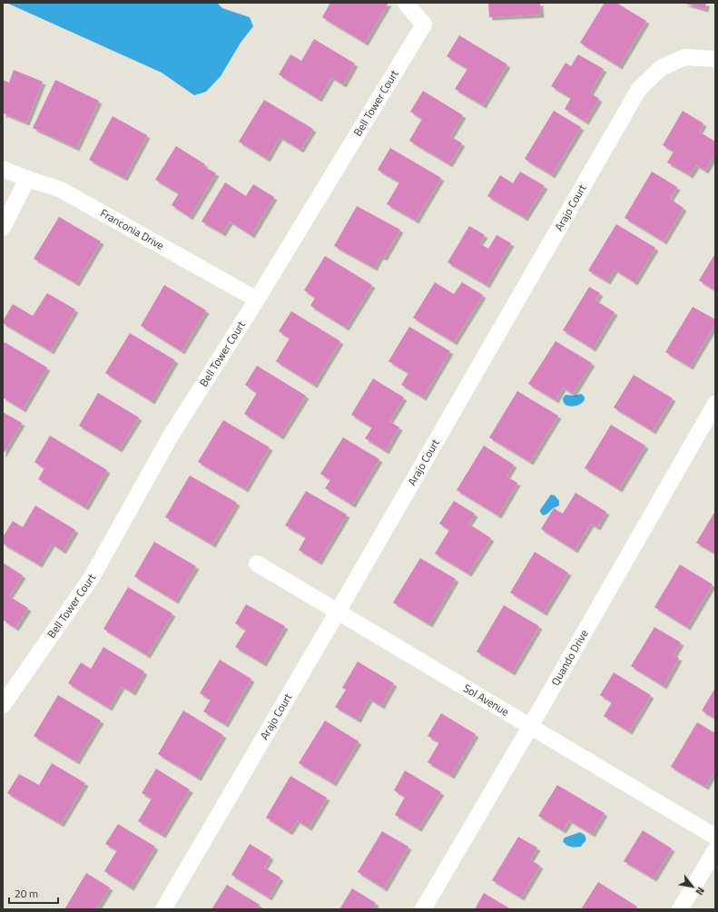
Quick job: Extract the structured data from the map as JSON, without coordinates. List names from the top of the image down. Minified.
{"streets":{"street":["Bell Tower Court","Arajo Court","Franconia Drive","Quando Drive","Sol Avenue"]},"crossings":[["Bell Tower Court","Franconia Drive"],["Arajo Court","Sol Avenue"],["Quando Drive","Sol Avenue"]],"scale_bar":"20 m","north":"bottom right"}
